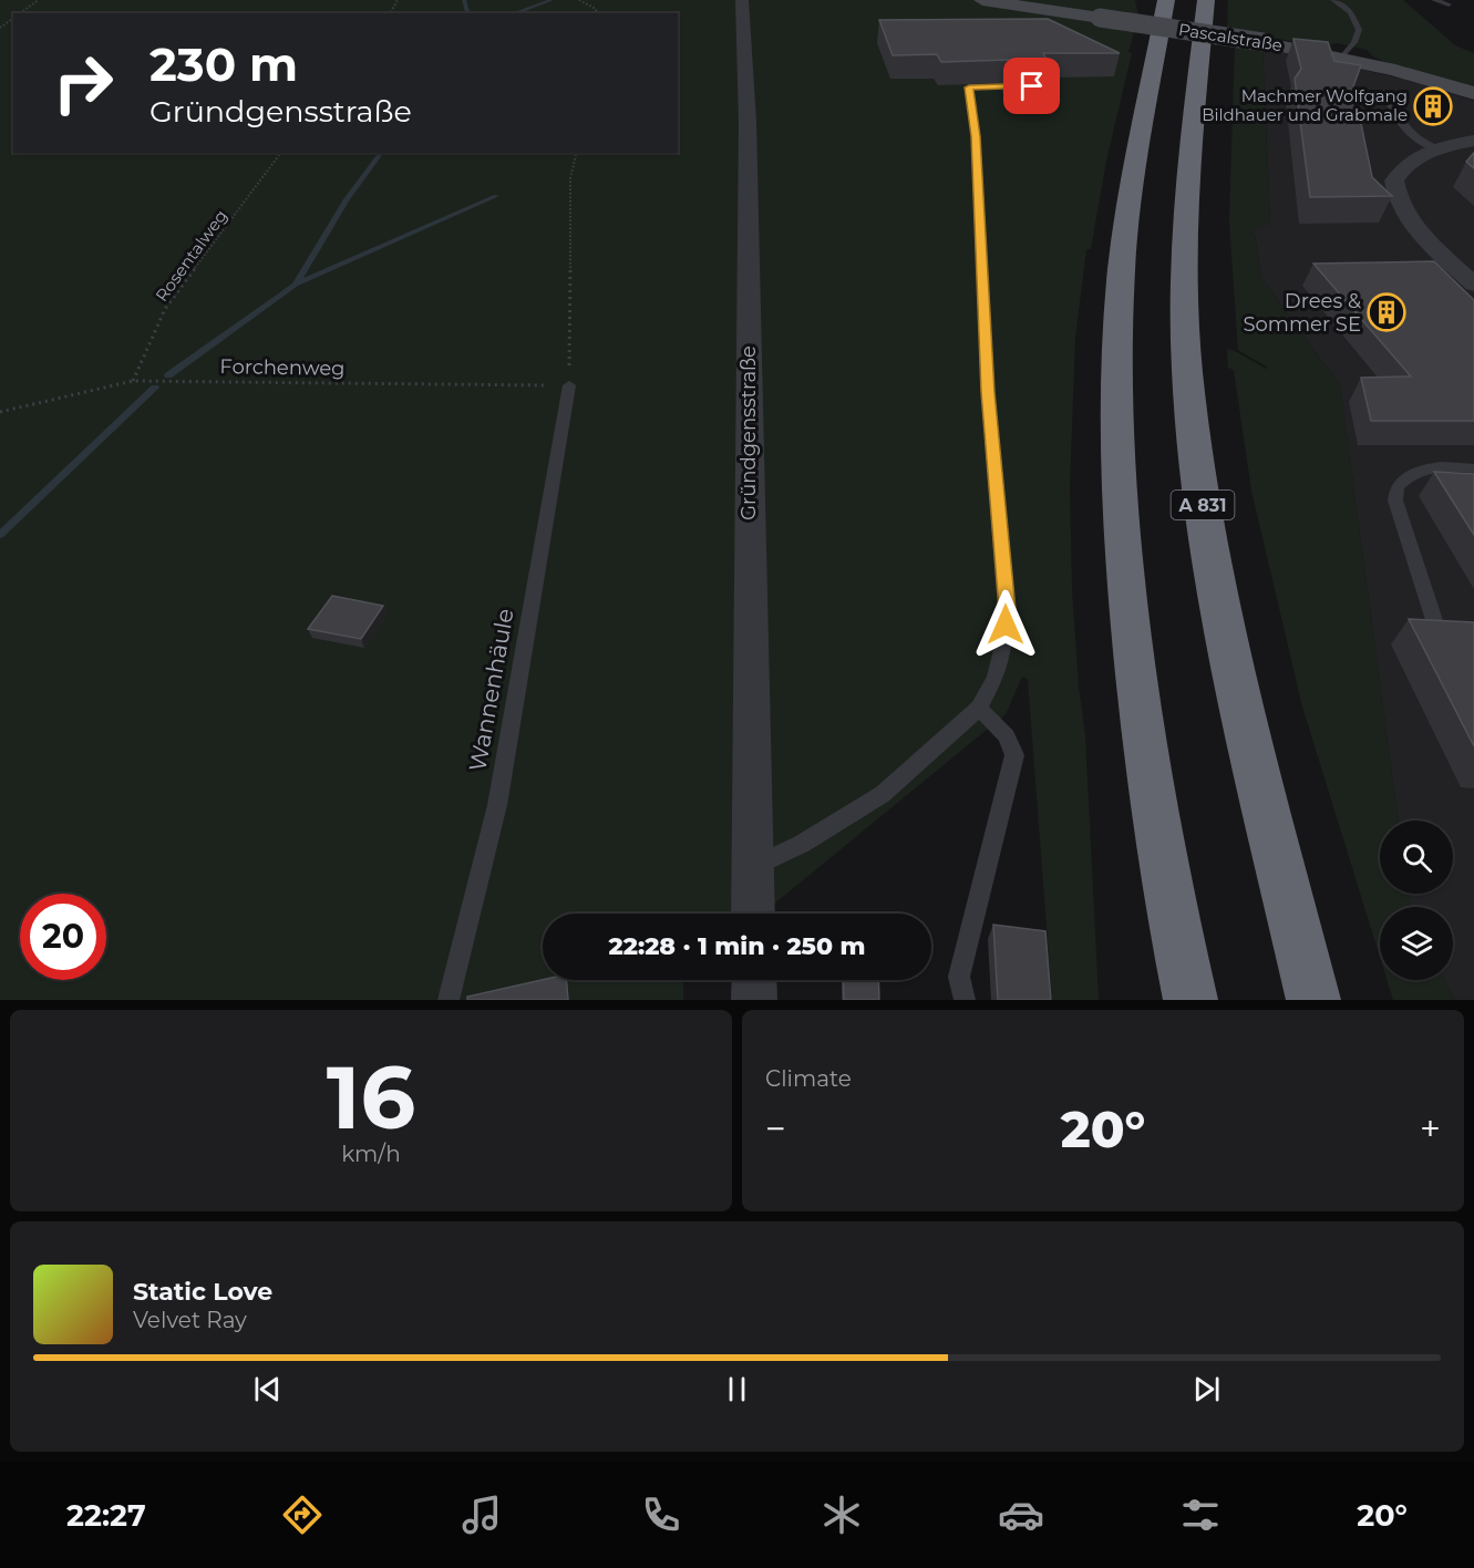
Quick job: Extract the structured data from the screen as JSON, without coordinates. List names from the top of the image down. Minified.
{"streets":{"highway":["A 831"],"street":["Pascalstraße","Gründgensstraße"],"lane":["Wannenhäule"],"path":["Rosentalweg","Forchenweg"]},"crossings":[["Rosentalweg","Forchenweg"],["Forchenweg","Wannenhäule"]],"places":{"building":["Machmer Wolfgang Bildhauer und Grabmale","Drees & Sommer SE"]},"page":{"turn":["230 m","Gründgensstraße"],"limit":"20","trip":"22:28 · 1 min · 250 m","tile":[["16","km/h"],"Climate"],"heat":["−","20°","+"],"song":["Static Love","Velvet Ray"],"tabs":["22:27","20°"]}}
